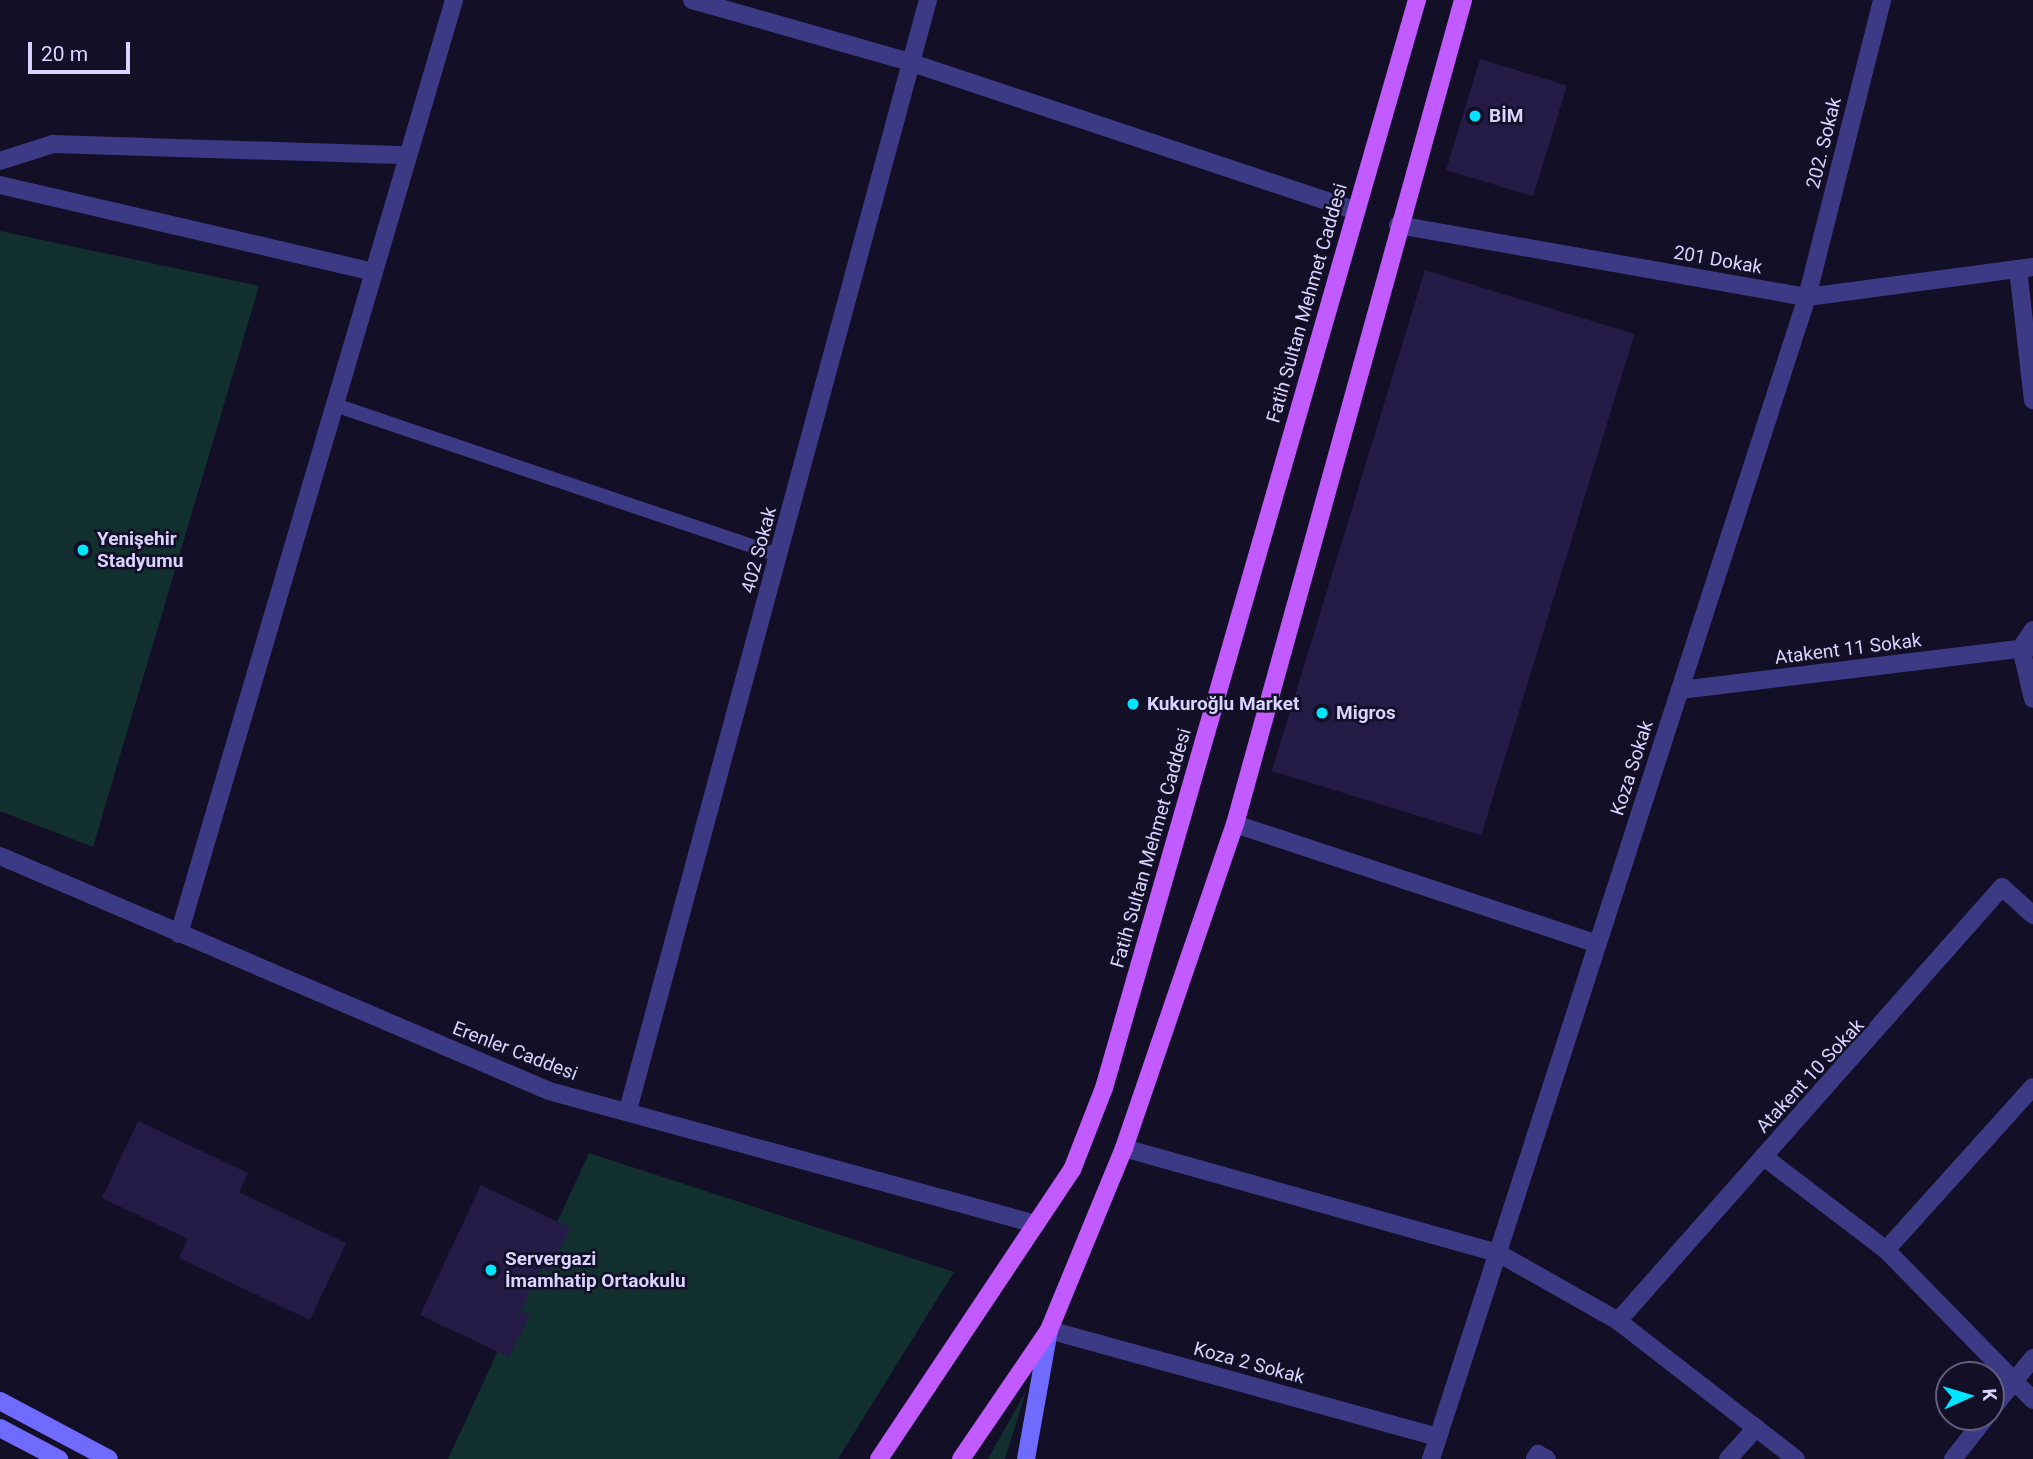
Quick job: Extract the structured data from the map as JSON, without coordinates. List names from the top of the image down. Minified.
{"streets":{"main road":["Fatih Sultan Mehmet Caddesi"],"street":["202. Sokak","201 Dokak","402 Sokak","Atakent 11 Sokak","Koza Sokak","Erenler Caddesi","Atakent 10 Sokak","Koza 2 Sokak"]},"crossings":[["202. Sokak","201 Dokak"],["202. Sokak","Koza Sokak"],["201 Dokak","Koza Sokak"],["Fatih Sultan Mehmet Caddesi","Erenler Caddesi"],["402 Sokak","Erenler Caddesi"],["Atakent 11 Sokak","Koza Sokak"],["Koza Sokak","Koza 2 Sokak"]],"places":["BİM","Yenişehir Stadyumu","Kukuroğlu Market","Migros","Servergazi İmamhatip Ortaokulu"],"scale_bar":"20 m","north":"right"}
